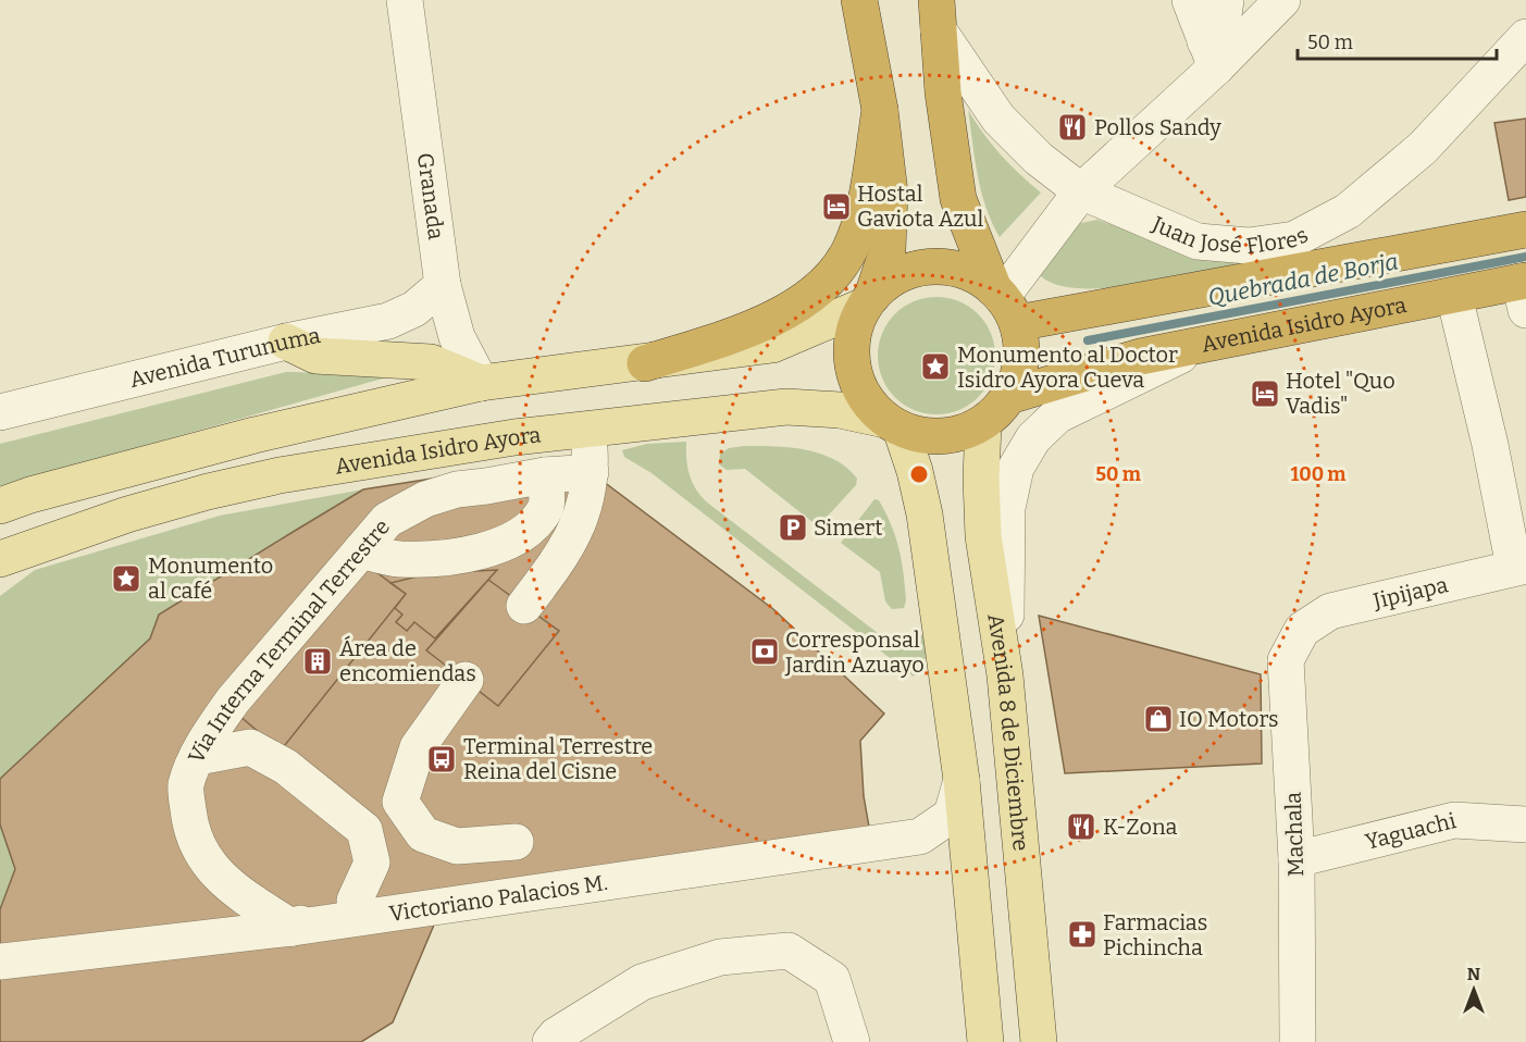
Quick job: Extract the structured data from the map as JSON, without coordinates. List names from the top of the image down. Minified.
{"streets":{"highway":["Avenida Isidro Ayora"],"main road":["Avenida 8 de Diciembre"],"street":["Granada","Juan José Flores","Avenida Turunuma","Jipijapa","Via Interna Terminal Terrestre","Yaguachi","Machala","Victoriano Palacios M."]},"crossings":[["Granada","Avenida Turunuma"],["Avenida Isidro Ayora","Avenida 8 de Diciembre"],["Jipijapa","Machala"],["Via Interna Terminal Terrestre","Victoriano Palacios M."],["Yaguachi","Machala"]],"water":["Quebrada de Borja"],"places":{"restaurant":["Pollos Sandy","K-Zona"],"hotel":["Hostal Gaviota Azul","Hotel \"Quo Vadis\""],"place":["Monumento al Doctor Isidro Ayora Cueva","Monumento al café"],"parking":["Simert"],"bank":["Corresponsal Jardin Azuayo"],"building":["Área de encomiendas"],"shop":["IO Motors"],"bus stop":["Terminal Terrestre Reina del Cisne"],"pharmacy":["Farmacias Pichincha"]},"scale_bar":"50 m","north":"top","rings":["50 m","100 m"]}
